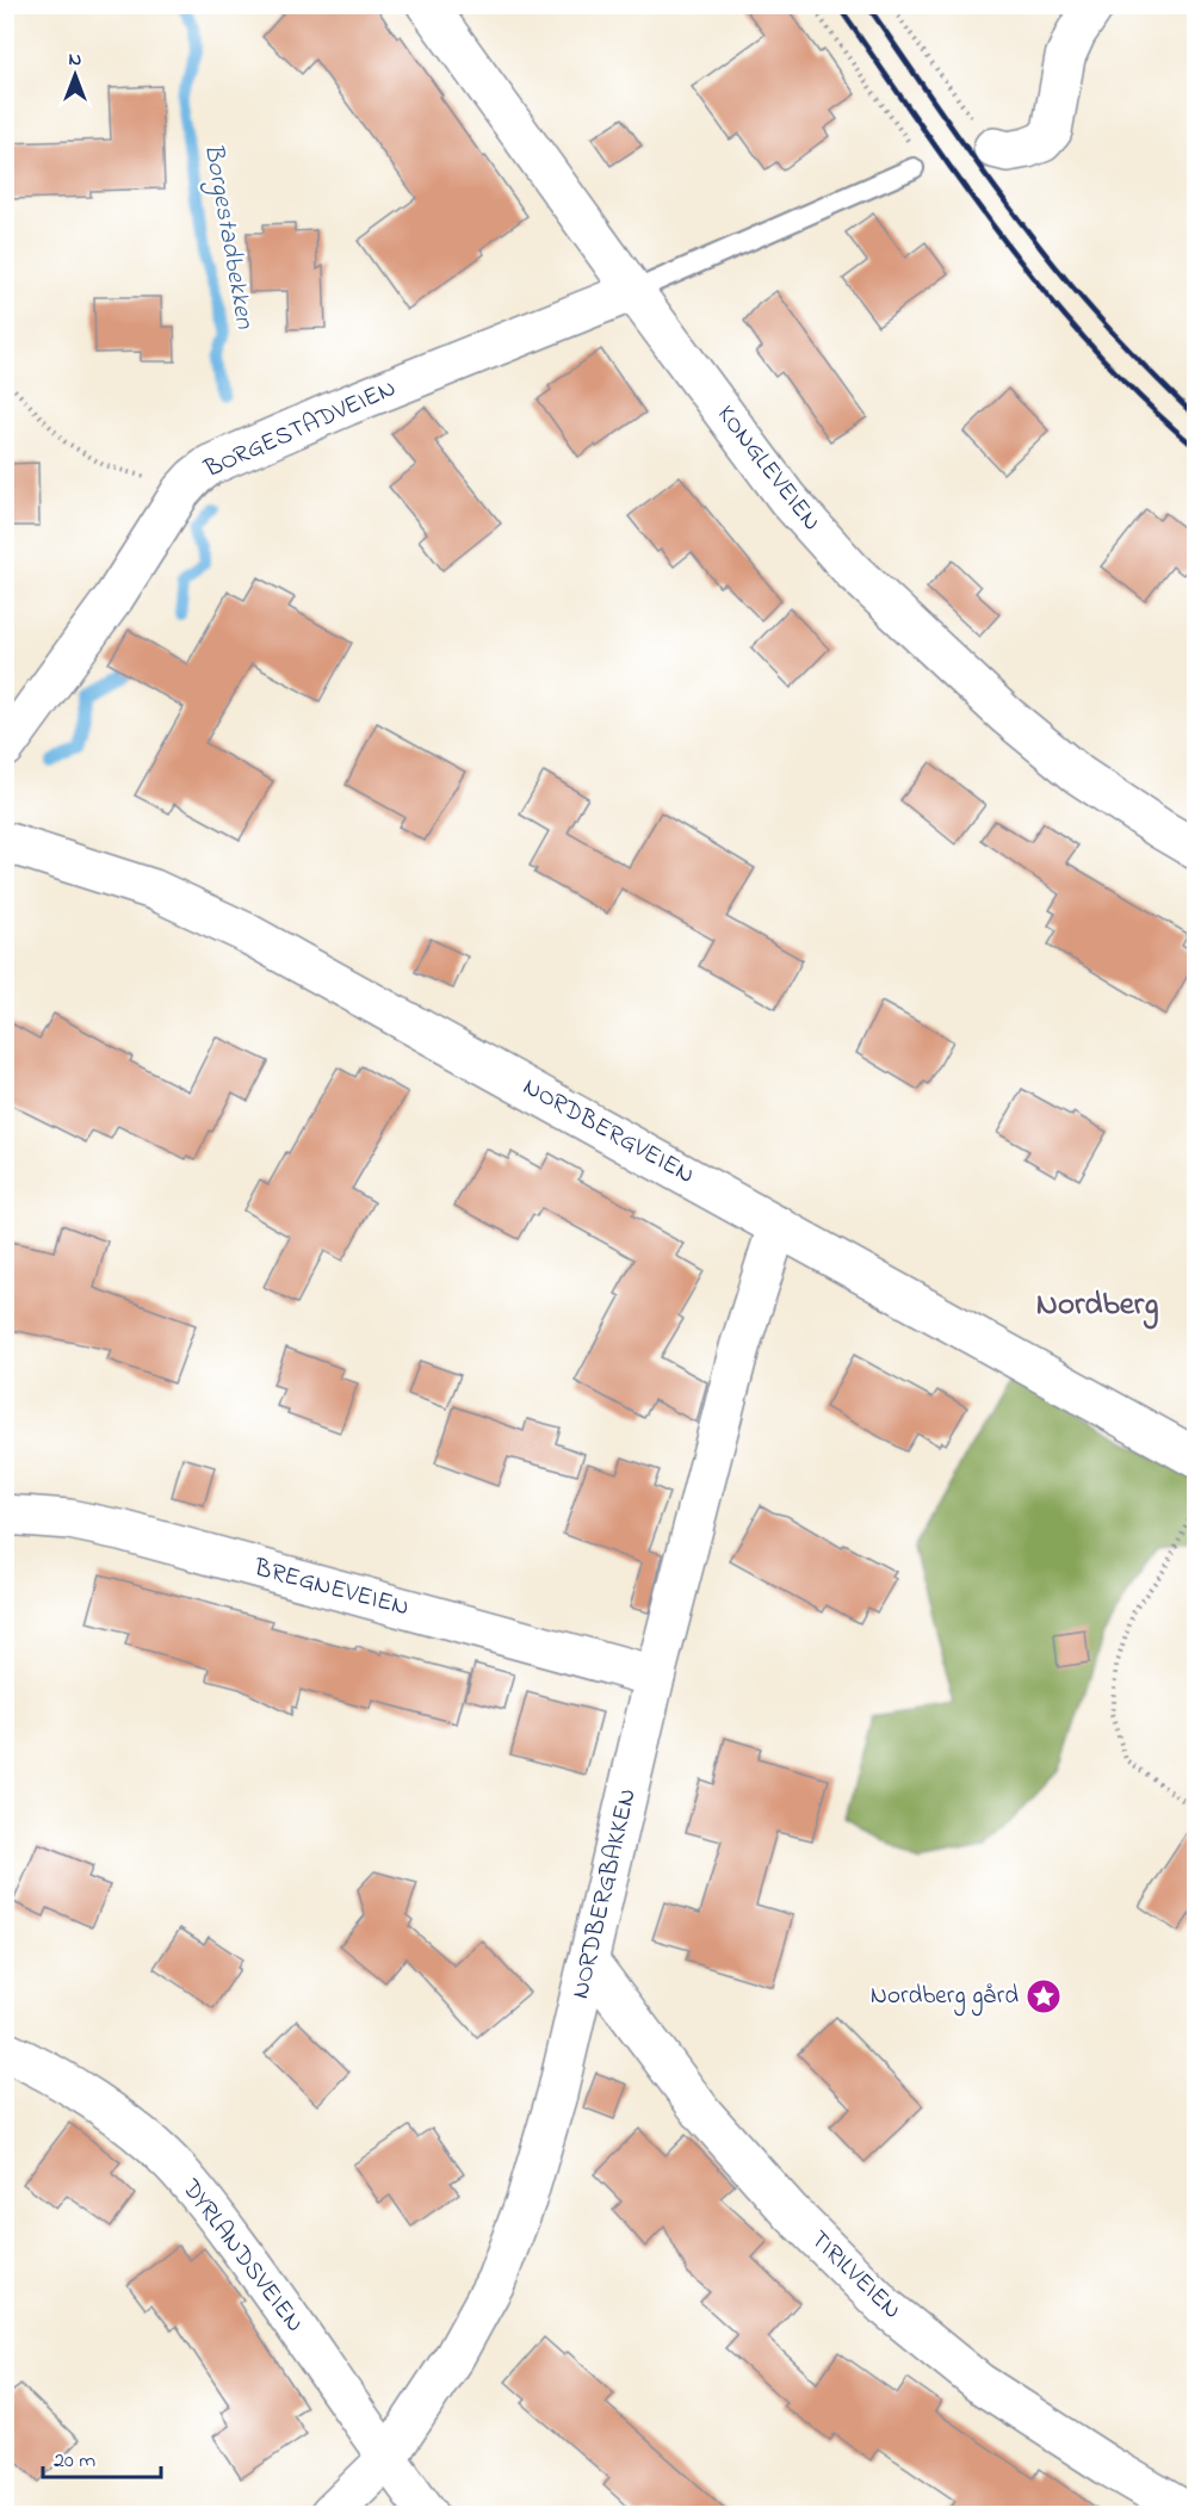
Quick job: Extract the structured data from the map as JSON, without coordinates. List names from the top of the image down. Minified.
{"streets":{"street":["BORGESTADVEIEN","KONGLEVEIEN","NORDBERGVEIEN","BREGNEVEIEN","NORDBERGBAKKEN","DYRLANDSVEIEN","TIRILVEIEN"]},"crossings":[["BORGESTADVEIEN","KONGLEVEIEN"],["NORDBERGVEIEN","NORDBERGBAKKEN"],["BREGNEVEIEN","NORDBERGBAKKEN"],["NORDBERGBAKKEN","DYRLANDSVEIEN"],["NORDBERGBAKKEN","TIRILVEIEN"]],"districts":["Nordberg"],"water":["Borgestadbekken"],"places":{"place":["Nordberg gård"]},"scale_bar":"20 m","north":"top"}
